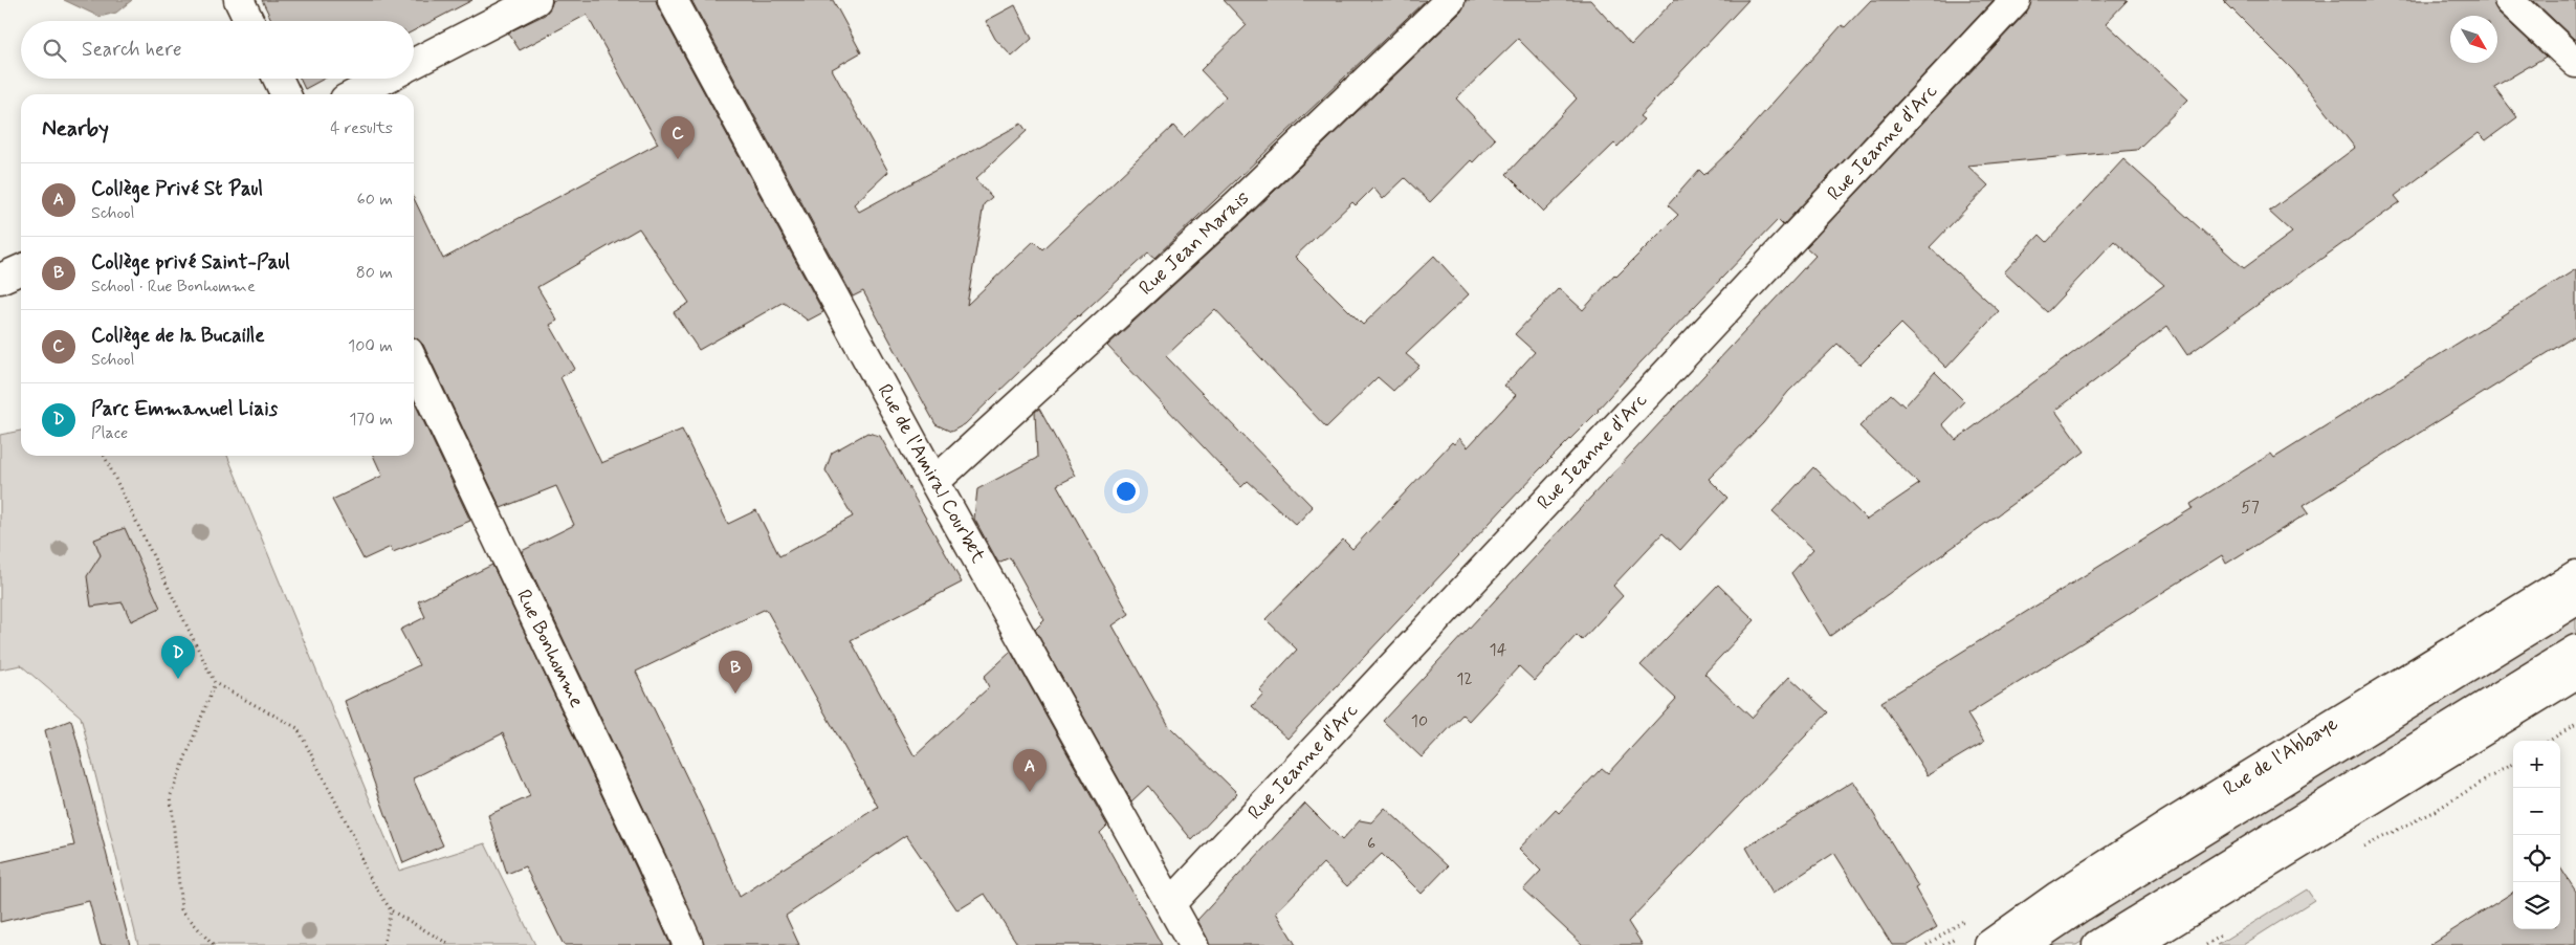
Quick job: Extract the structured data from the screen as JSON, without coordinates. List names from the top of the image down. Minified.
{"streets":{"street":["Rue Jeanne d'Arc","Rue Jean Marais","Rue de l'Amiral Courbet","Rue Bonhomme","Rue de l'Abbaye"]},"crossings":[["Rue Jeanne d'Arc","Rue de l'Amiral Courbet"],["Rue Jean Marais","Rue de l'Amiral Courbet"]],"house_numbers":["57","14","12","10","6"],"north":"bottom right","page":{"search":"Search here","heading":["Nearby","4 results"],"pins":["C","D","B","A"],"list":[{"mark":"A","name":"Collège Privé St Paul","note":"School","value":"60 m"},{"mark":"B","name":"Collège privé Saint-Paul","note":"School · Rue Bonhomme","value":"80 m"},{"mark":"C","name":"Collège de la Bucaille","note":"School","value":"100 m"},{"mark":"D","name":"Parc Emmanuel Liais","note":"Place","value":"170 m"}],"map_buttons":["+","−"]}}
